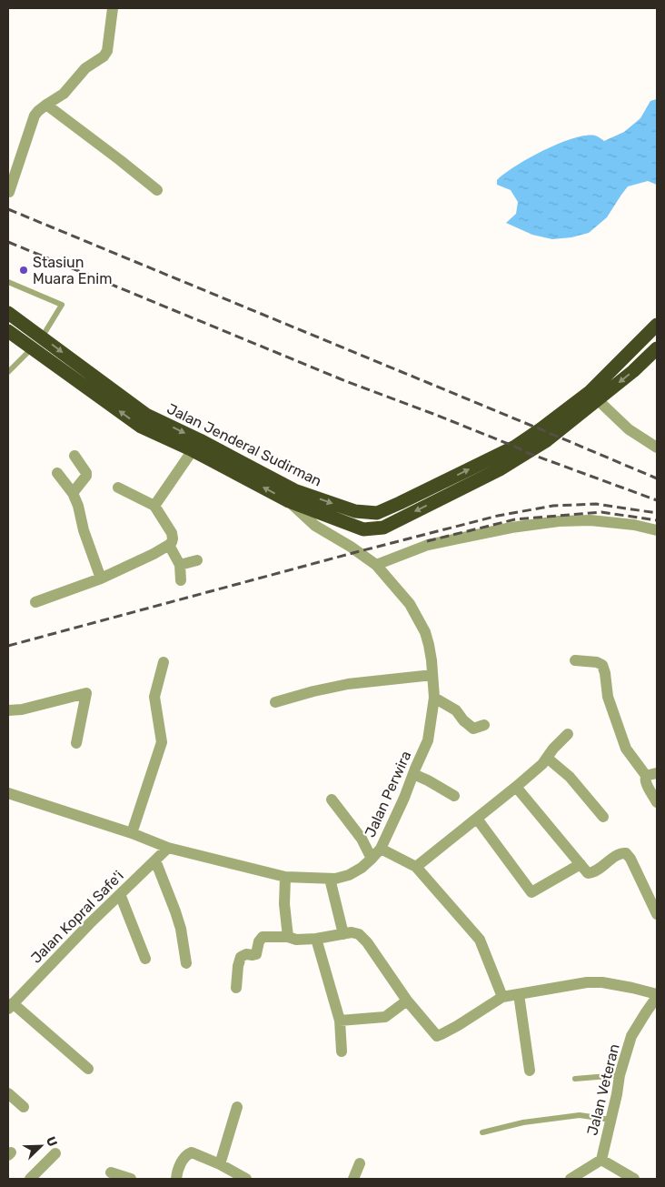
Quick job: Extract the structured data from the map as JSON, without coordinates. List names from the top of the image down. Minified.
{"streets":{"highway":["Jalan Jenderal Sudirman"],"street":["Jalan Perwira","Jalan Kopral Safe'i","Jalan Veteran"]},"crossings":[["Jalan Jenderal Sudirman","Jalan Perwira"],["Jalan Perwira","Jalan Kopral Safe'i"]],"places":["Stasiun Muara Enim"],"north":"top right"}
